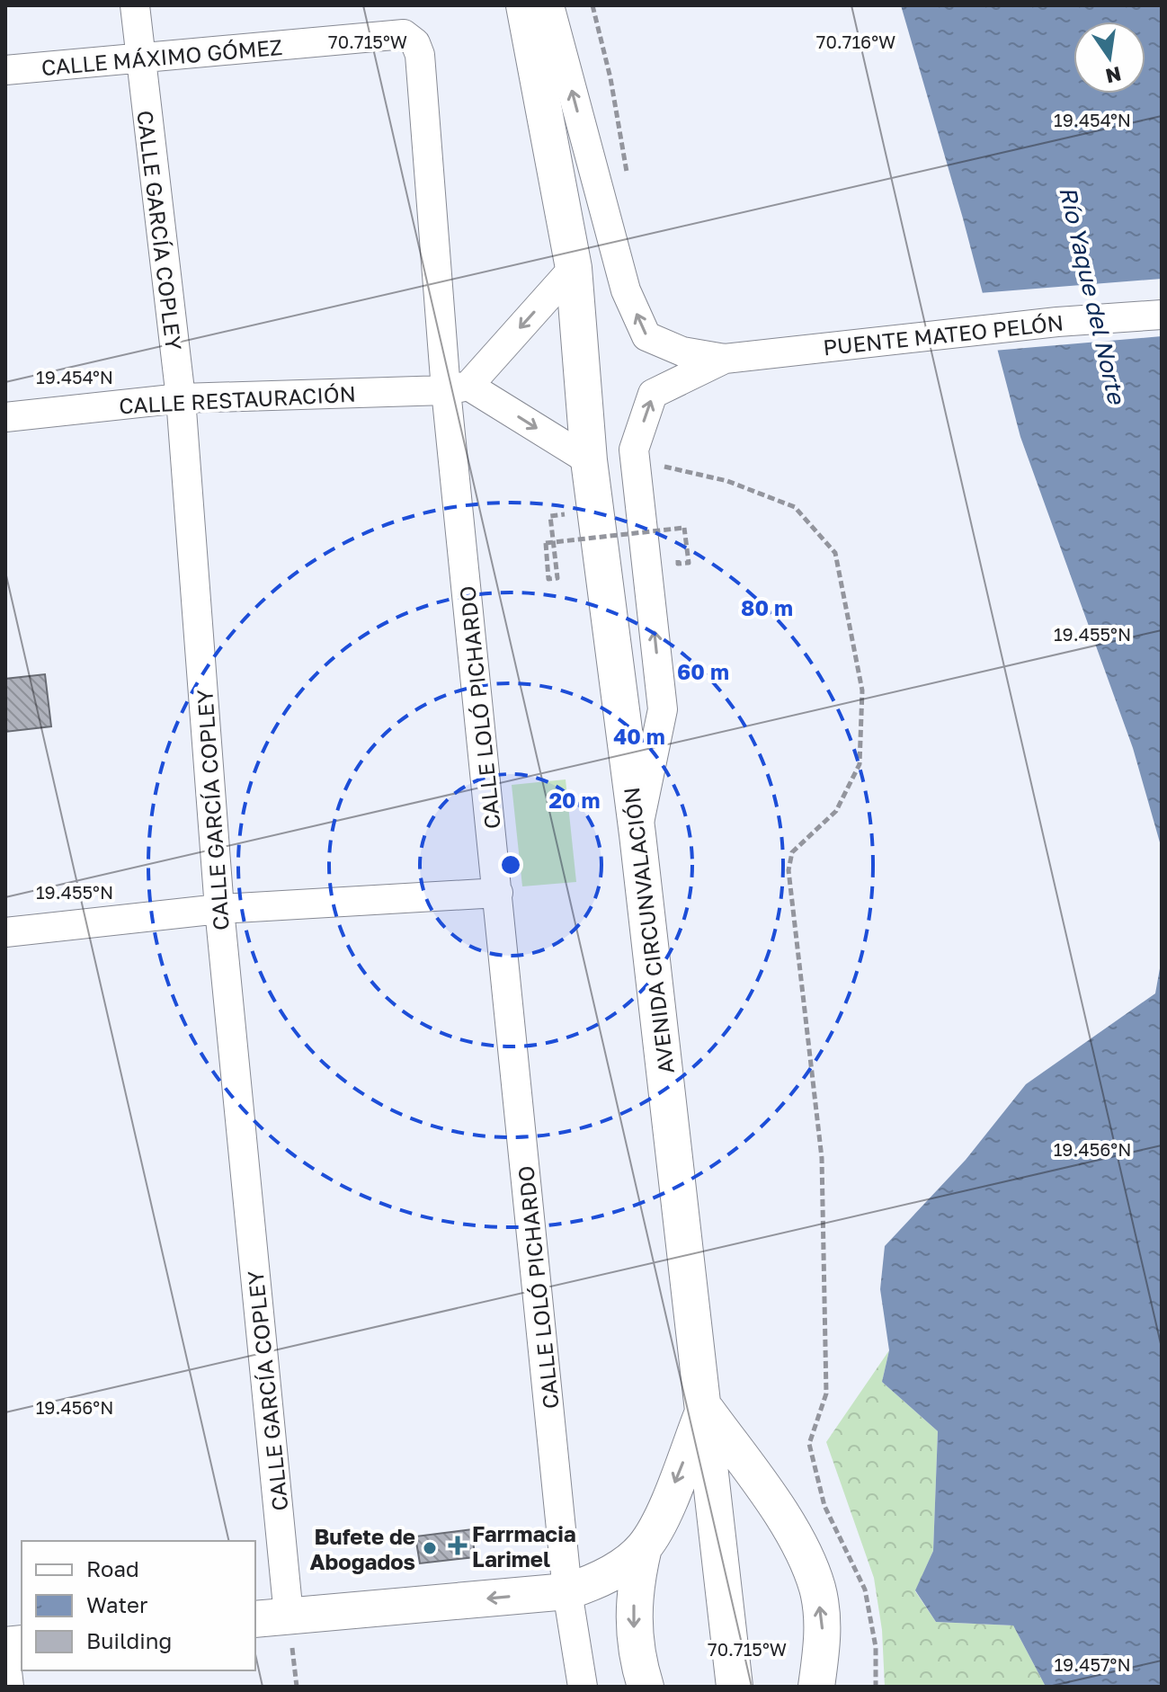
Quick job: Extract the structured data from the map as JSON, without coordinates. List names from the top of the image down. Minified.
{"streets":{"main road":["AVENIDA CIRCUNVALACIÓN"],"street":["CALLE MÁXIMO GÓMEZ","CALLE GARCÍA COPLEY","PUENTE MATEO PELÓN","CALLE RESTAURACIÓN","CALLE LOLÓ PICHARDO"]},"crossings":[["CALLE MÁXIMO GÓMEZ","CALLE GARCÍA COPLEY"],["CALLE MÁXIMO GÓMEZ","CALLE LOLÓ PICHARDO"],["CALLE GARCÍA COPLEY","CALLE RESTAURACIÓN"],["CALLE RESTAURACIÓN","CALLE LOLÓ PICHARDO"]],"water":["Río Yaque del Norte"],"places":{"health":["Farrmacia Larimel"],"other":["Bufete de Abogados"]},"legend":["Road","Water","Building"],"north":"bottom","coordinates":["70.715°W","70.716°W","19.454°N","19.455°N","19.456°N","19.457°N"],"rings":["80 m","60 m","40 m","20 m"]}
